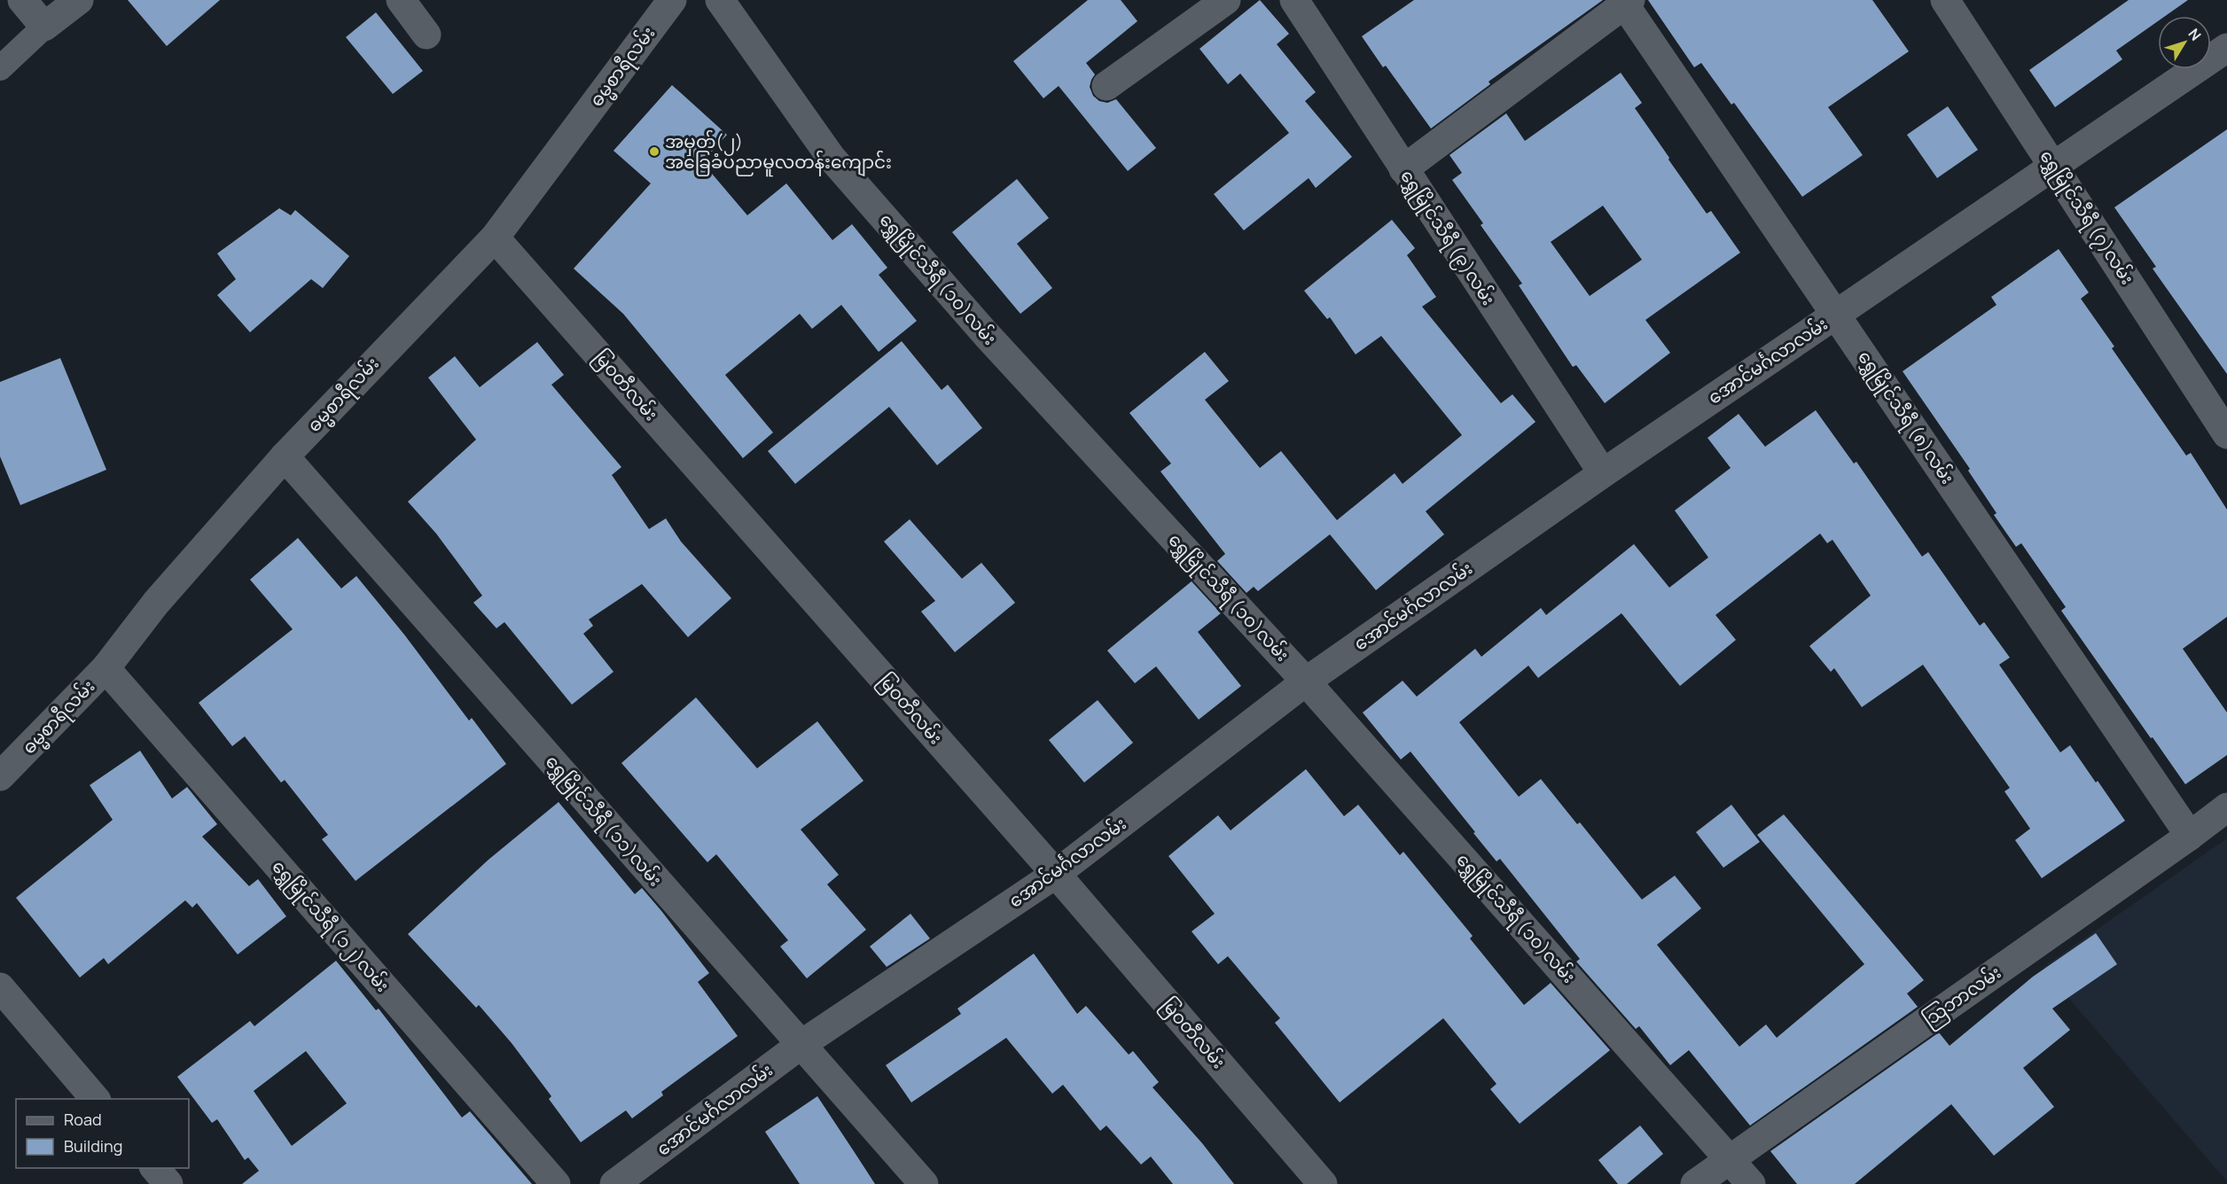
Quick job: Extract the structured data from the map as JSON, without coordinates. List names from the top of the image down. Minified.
{"streets":{"street":["ဓမ္မစာရီလမ်း","ရွှေမြိုင်သီရီ (၇)လမ်း","ရွှေမြိုင်သီရီ (၉)လမ်း","ရွှေမြိုင်သီရီ (၁၀)လမ်း","အောင်မင်္ဂလာလမ်း","မြဝတီလမ်း","ရွှေမြိုင်သီရီ (၈)လမ်း","ရွှေမြိုင်သီရီ (၁၁)လမ်း","ရွှေမြိုင်သီရီ (၁၂)လမ်း","သြဘာလမ်း"]},"crossings":[["ဓမ္မစာရီလမ်း","မြဝတီလမ်း"],["ဓမ္မစာရီလမ်း","ရွှေမြိုင်သီရီ (၁၁)လမ်း"],["ဓမ္မစာရီလမ်း","ရွှေမြိုင်သီရီ (၁၂)လမ်း"],["ရွှေမြိုင်သီရီ (၇)လမ်း","အောင်မင်္ဂလာလမ်း"],["ရွှေမြိုင်သီရီ (၉)လမ်း","အောင်မင်္ဂလာလမ်း"],["ရွှေမြိုင်သီရီ (၁၀)လမ်း","အောင်မင်္ဂလာလမ်း"],["ရွှေမြိုင်သီရီ (၁၀)လမ်း","သြဘာလမ်း"],["အောင်မင်္ဂလာလမ်း","မြဝတီလမ်း"],["အောင်မင်္ဂလာလမ်း","ရွှေမြိုင်သီရီ (၈)လမ်း"],["အောင်မင်္ဂလာလမ်း","ရွှေမြိုင်သီရီ (၁၁)လမ်း"],["ရွှေမြိုင်သီရီ (၈)လမ်း","သြဘာလမ်း"]],"places":["အမှတ်(၂) အခြေခံပညာမူလတန်းကျောင်း"],"legend":["Road","Building"],"north":"top right"}
